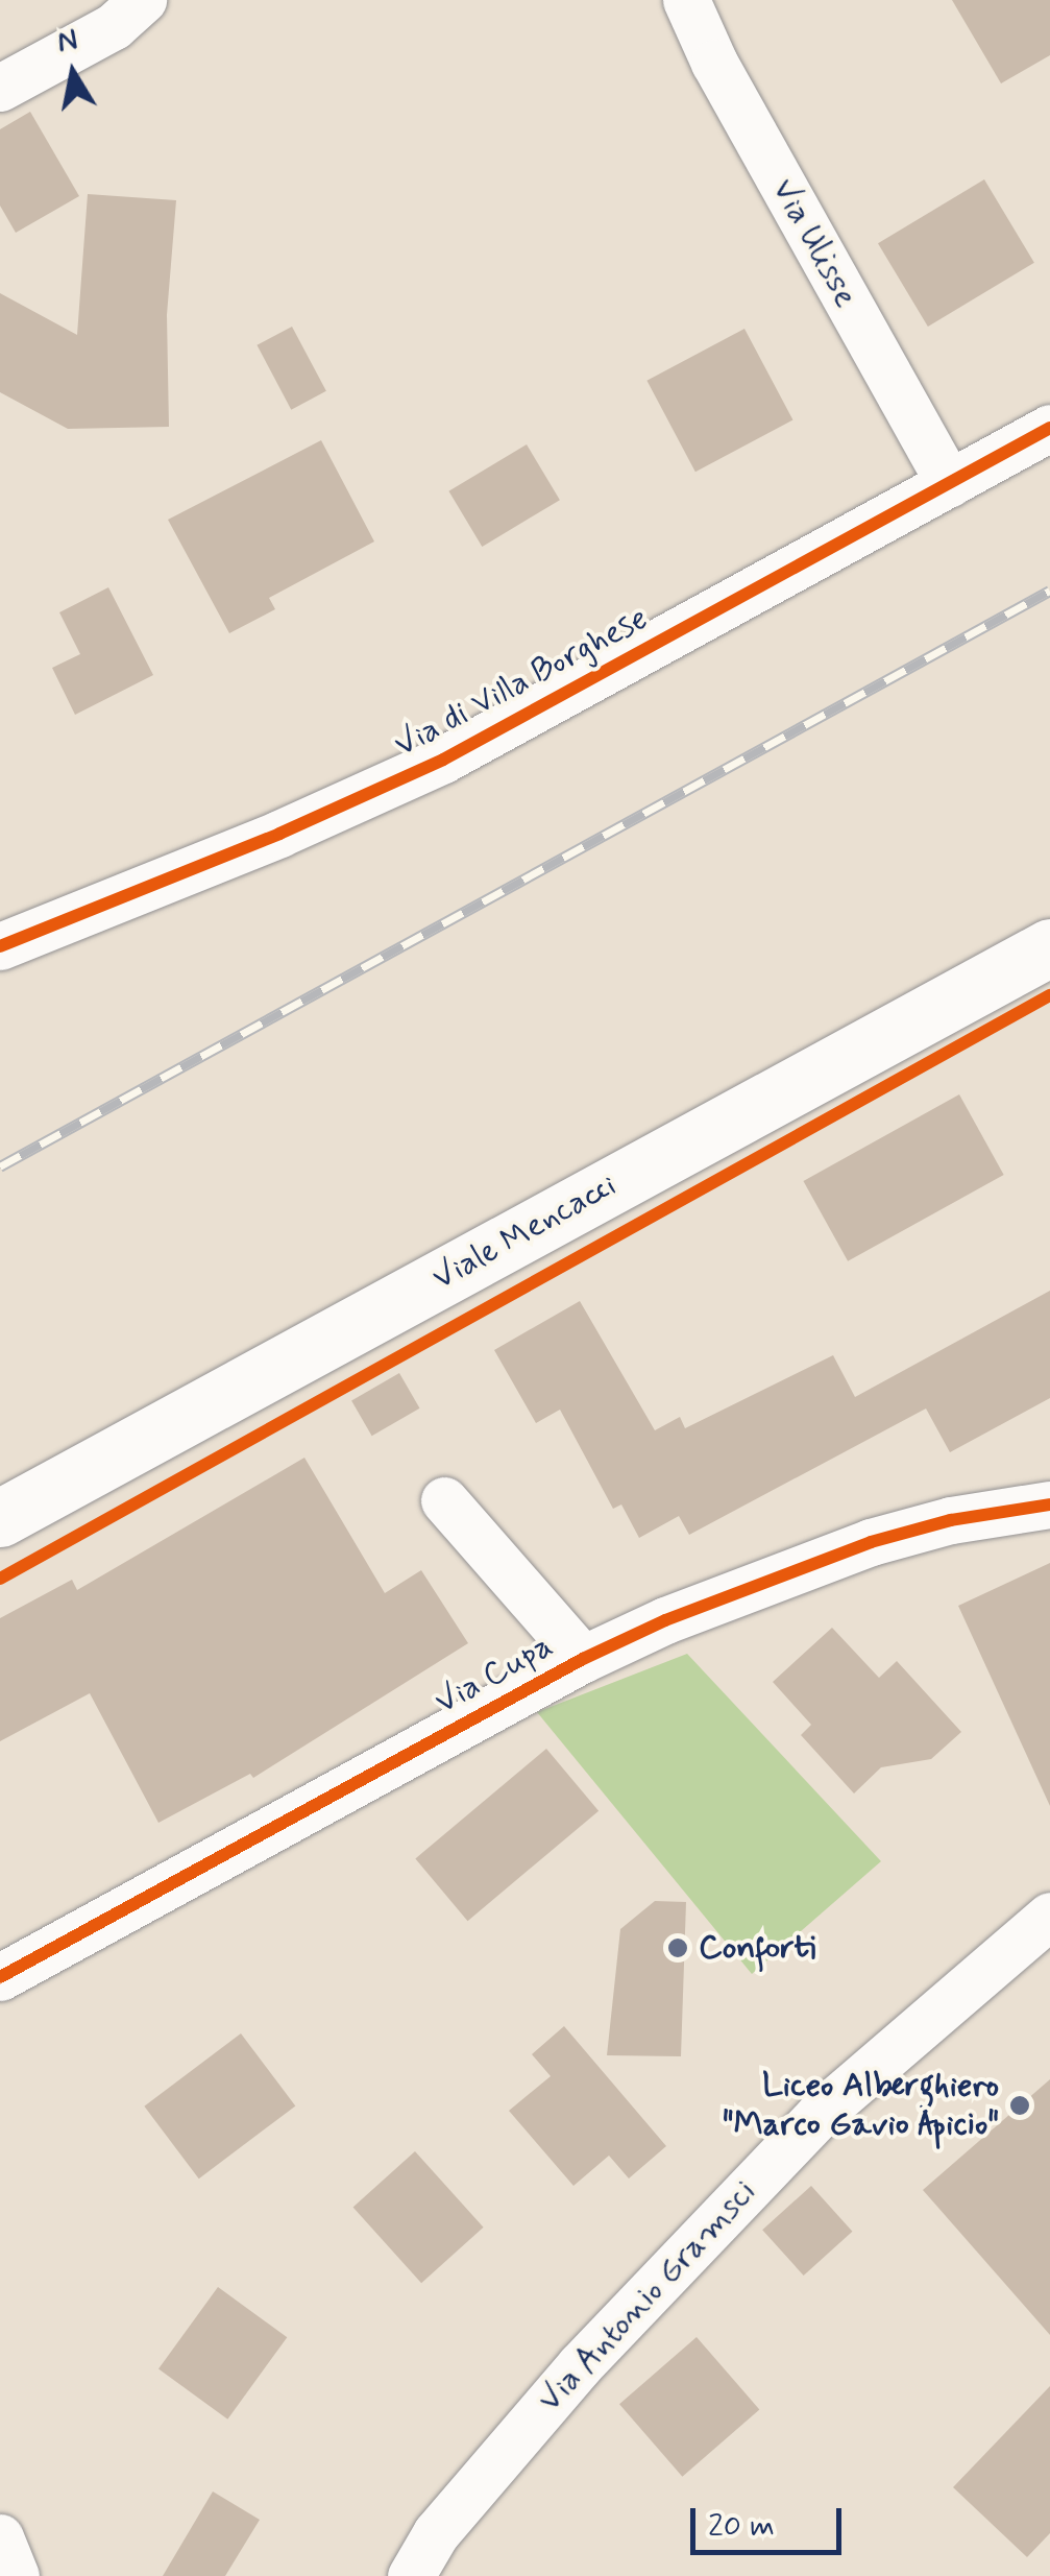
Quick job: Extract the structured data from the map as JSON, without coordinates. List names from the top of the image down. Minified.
{"streets":{"main road":["Viale Mencacci"],"street":["Via Ulisse","Via di Villa Borghese","Via Cupa","Via Antonio Gramsci"]},"crossings":[["Via Ulisse","Via di Villa Borghese"]],"places":["Conforti","Liceo Alberghiero \"Marco Gavio Apicio\""],"scale_bar":"20 m","north":"top"}
